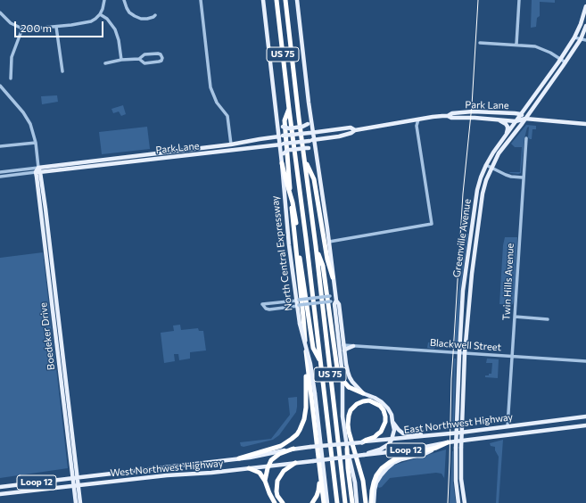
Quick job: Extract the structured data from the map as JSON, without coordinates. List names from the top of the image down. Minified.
{"streets":{"highway":["US 75"],"main road":["Park Lane","Greenville Avenue","North Central Expressway","Boedeker Drive","East Northwest Highway","Loop 12","West Northwest Highway"],"street":["Twin Hills Avenue","Blackwell Street"]},"crossings":[["Park Lane","Greenville Avenue"],["Park Lane","North Central Expressway"],["Park Lane","Boedeker Drive"],["Greenville Avenue","Blackwell Street"],["Twin Hills Avenue","Blackwell Street"],["Twin Hills Avenue","East Northwest Highway"],["Boedeker Drive","West Northwest Highway"],["East Northwest Highway","West Northwest Highway"]],"scale_bar":"200 m"}
